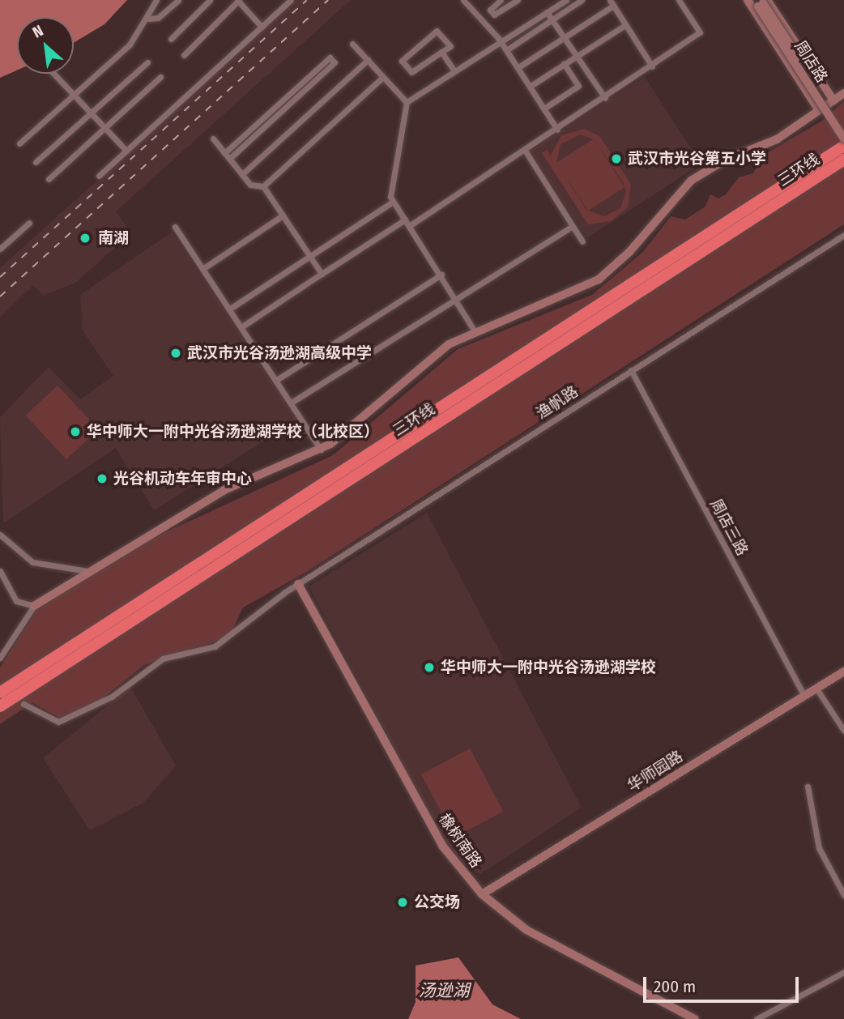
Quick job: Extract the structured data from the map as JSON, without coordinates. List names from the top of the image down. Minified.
{"streets":{"highway":["三环线"],"street":["周店路","渔帆路","周店三路","华师园路","橡树南路"]},"crossings":[["渔帆路","周店三路"],["渔帆路","橡树南路"],["周店三路","华师园路"],["华师园路","橡树南路"]],"water":["汤逊湖"],"places":["武汉市光谷第五小学","南湖","武汉市光谷汤逊湖高级中学","华中师大一附中光谷汤逊湖学校（北校区）","光谷机动车年审中心","华中师大一附中光谷汤逊湖学校","公交场"],"scale_bar":"200 m","north":"top left"}
